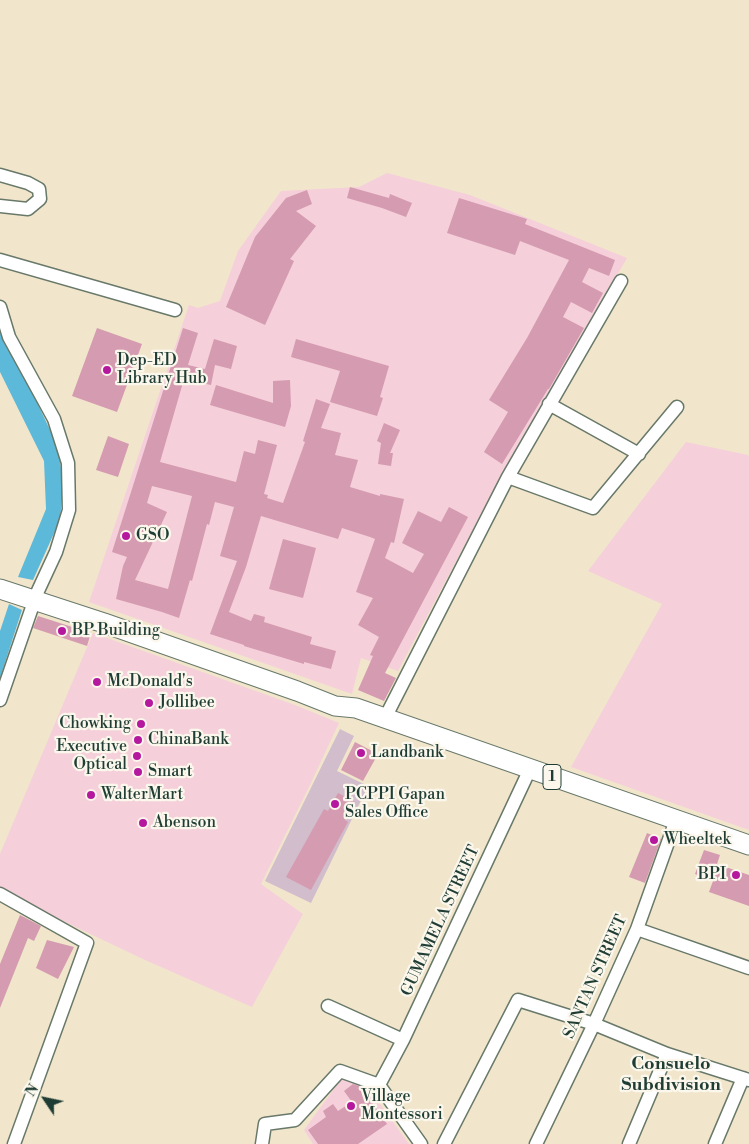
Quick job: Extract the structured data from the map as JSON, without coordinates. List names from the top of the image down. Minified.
{"streets":{"highway":["1"],"street":["GUMAMELA STREET","SANTAN STREET"]},"crossings":[["1","GUMAMELA STREET"],["1","SANTAN STREET"]],"districts":["Consuelo Subdivision"],"places":["Dep-ED Library Hub","GSO","BP Building","McDonald's","Jollibee","Chowking","ChinaBank","Landbank","Executive Optical","Smart","WalterMart","PCPPI Gapan Sales Office","Abenson","Wheeltek","BPI","Village Montessori"],"north":"top left"}
